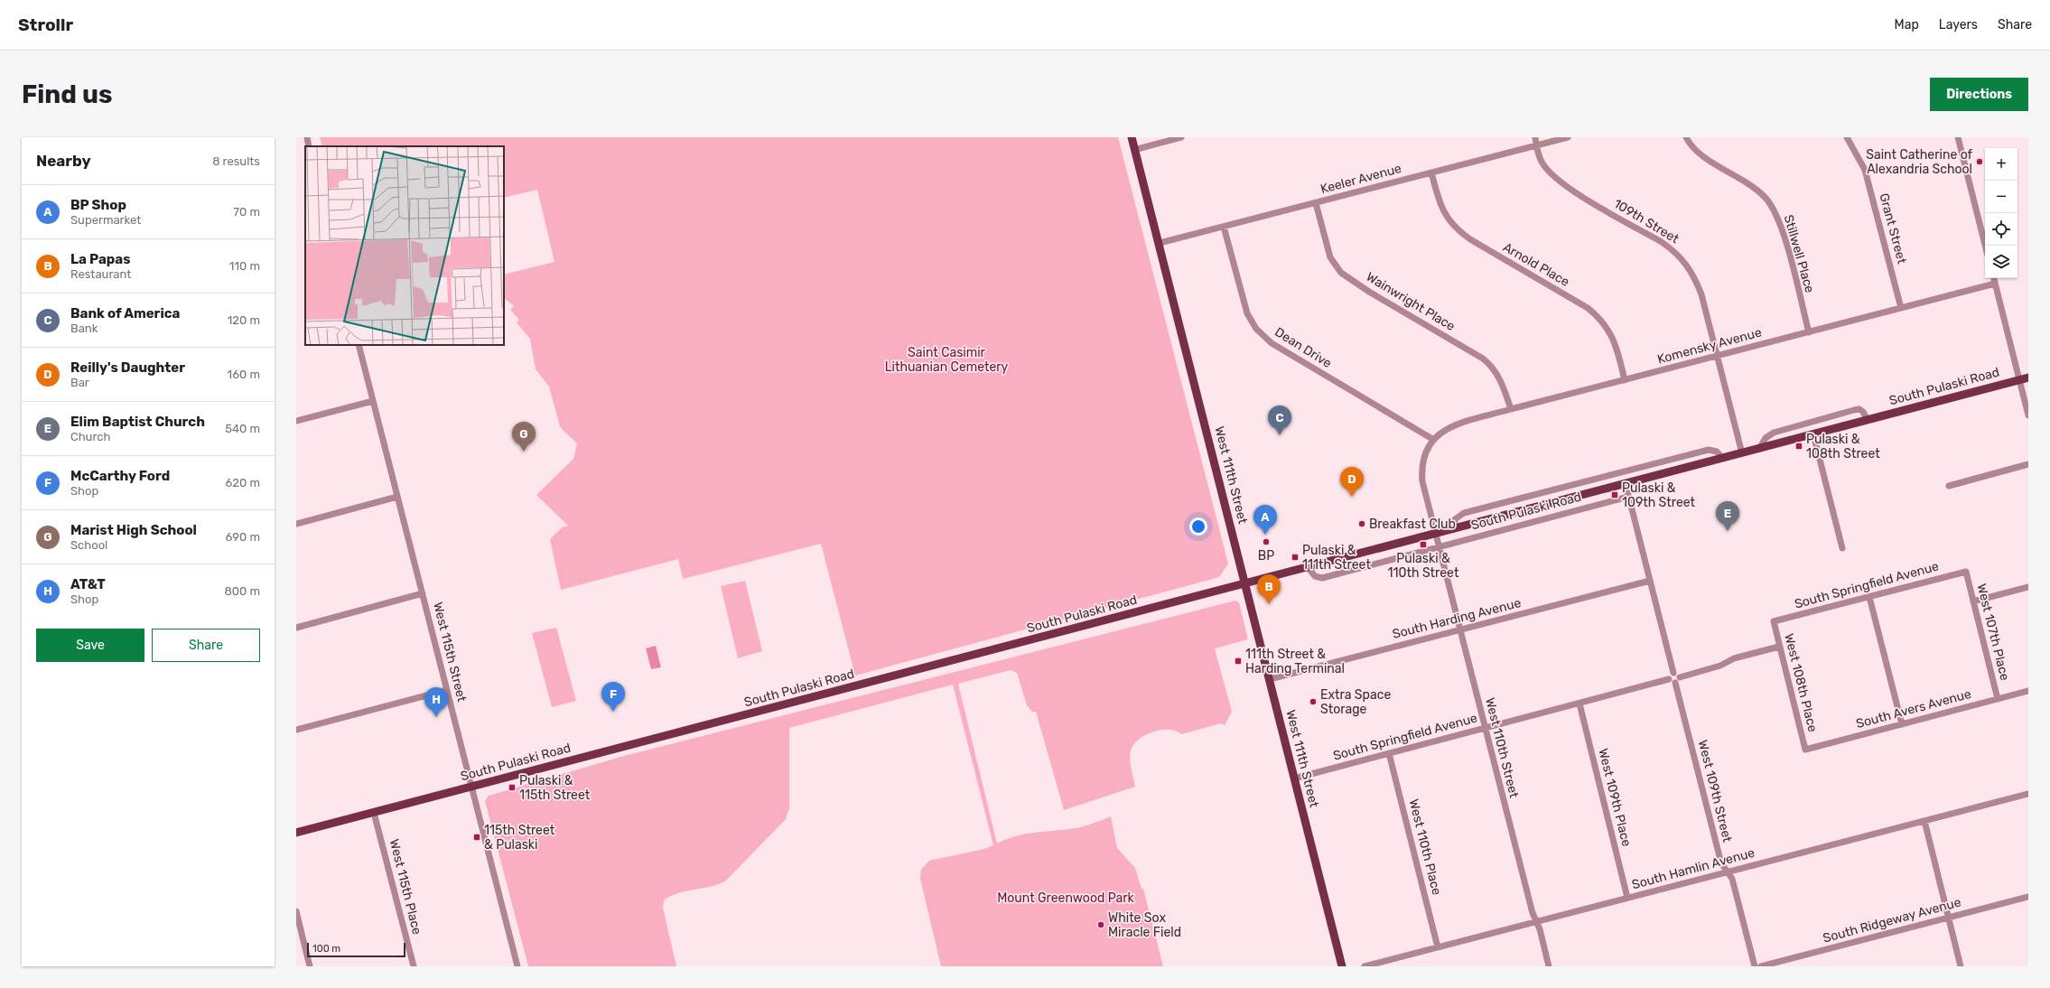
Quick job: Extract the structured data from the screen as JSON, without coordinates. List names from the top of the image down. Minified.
{"streets":{"main road":["South Pulaski Road","West 111th Street"],"street":["Keeler Avenue","109th Street","Grant Street","Stillwell Place","Arnold Place","Wainwright Place","Komensky Avenue","Dean Drive","South Springfield Avenue","South Harding Avenue","West 107th Place","West 115th Street","West 108th Place","South Avers Avenue","West 110th Street","West 109th Street","West 109th Place","West 110th Place","South Hamlin Avenue","West 115th Place","South Ridgeway Avenue"]},"crossings":[["Keeler Avenue","109th Street"],["Keeler Avenue","Arnold Place"],["Keeler Avenue","Wainwright Place"],["Keeler Avenue","Dean Drive"],["Keeler Avenue","West 111th Street"],["109th Street","Komensky Avenue"],["109th Street","South Pulaski Road"],["Grant Street","Komensky Avenue"],["Stillwell Place","Komensky Avenue"],["Arnold Place","Komensky Avenue"],["Wainwright Place","Komensky Avenue"],["Komensky Avenue","Dean Drive"],["Komensky Avenue","West 110th Street"],["Dean Drive","West 110th Street"],["South Pulaski Road","West 111th Street"],["South Pulaski Road","West 115th Street"],["South Pulaski Road","West 110th Street"],["South Pulaski Road","West 115th Place"],["West 111th Street","South Springfield Avenue"],["West 111th Street","South Harding Avenue"],["South Springfield Avenue","West 107th Place"],["South Springfield Avenue","West 108th Place"],["South Springfield Avenue","West 110th Street"],["South Springfield Avenue","West 109th Street"],["South Springfield Avenue","West 109th Place"],["South Springfield Avenue","West 110th Place"],["South Harding Avenue","West 110th Street"],["West 107th Place","South Avers Avenue"],["West 108th Place","South Avers Avenue"],["West 110th Street","South Hamlin Avenue"],["West 109th Street","South Hamlin Avenue"],["West 109th Place","South Hamlin Avenue"],["West 110th Place","South Hamlin Avenue"]],"parks":["Saint Casimir Lithuanian Cemetery","Mount Greenwood Park"],"places":{"other":["Saint Catherine of Alexandria School","Breakfast Club","BP","Extra Space Storage","White Sox Miracle Field"],"transit":["Pulaski & 108th Street","Pulaski & 109th Street","Pulaski & 110th Street","Pulaski & 111th Street","111th Street & Harding Terminal","Pulaski & 115th Street","115th Street & Pulaski"]},"scale_bar":"100 m","page":{"header":"Strollr","nav":["Map","Layers","Share"],"buttons":["Directions",["Save","Share"]],"title":"Find us","heading":["Nearby","8 results"],"map_buttons":["+","−"],"list":[{"mark":"A","name":"BP Shop","note":"Supermarket","value":"70 m"},{"mark":"B","name":"La Papas","note":"Restaurant","value":"110 m"},{"mark":"C","name":"Bank of America","note":"Bank","value":"120 m"},{"mark":"D","name":"Reilly's Daughter","note":"Bar","value":"160 m"},{"mark":"E","name":"Elim Baptist Church","note":"Church","value":"540 m"},{"mark":"F","name":"McCarthy Ford","note":"Shop","value":"620 m"},{"mark":"G","name":"Marist High School","note":"School","value":"690 m"},{"mark":"H","name":"AT&T","note":"Shop","value":"800 m"}],"pins":["C","G","D","E","A","B","F","H"],"scale":"100 m"}}
